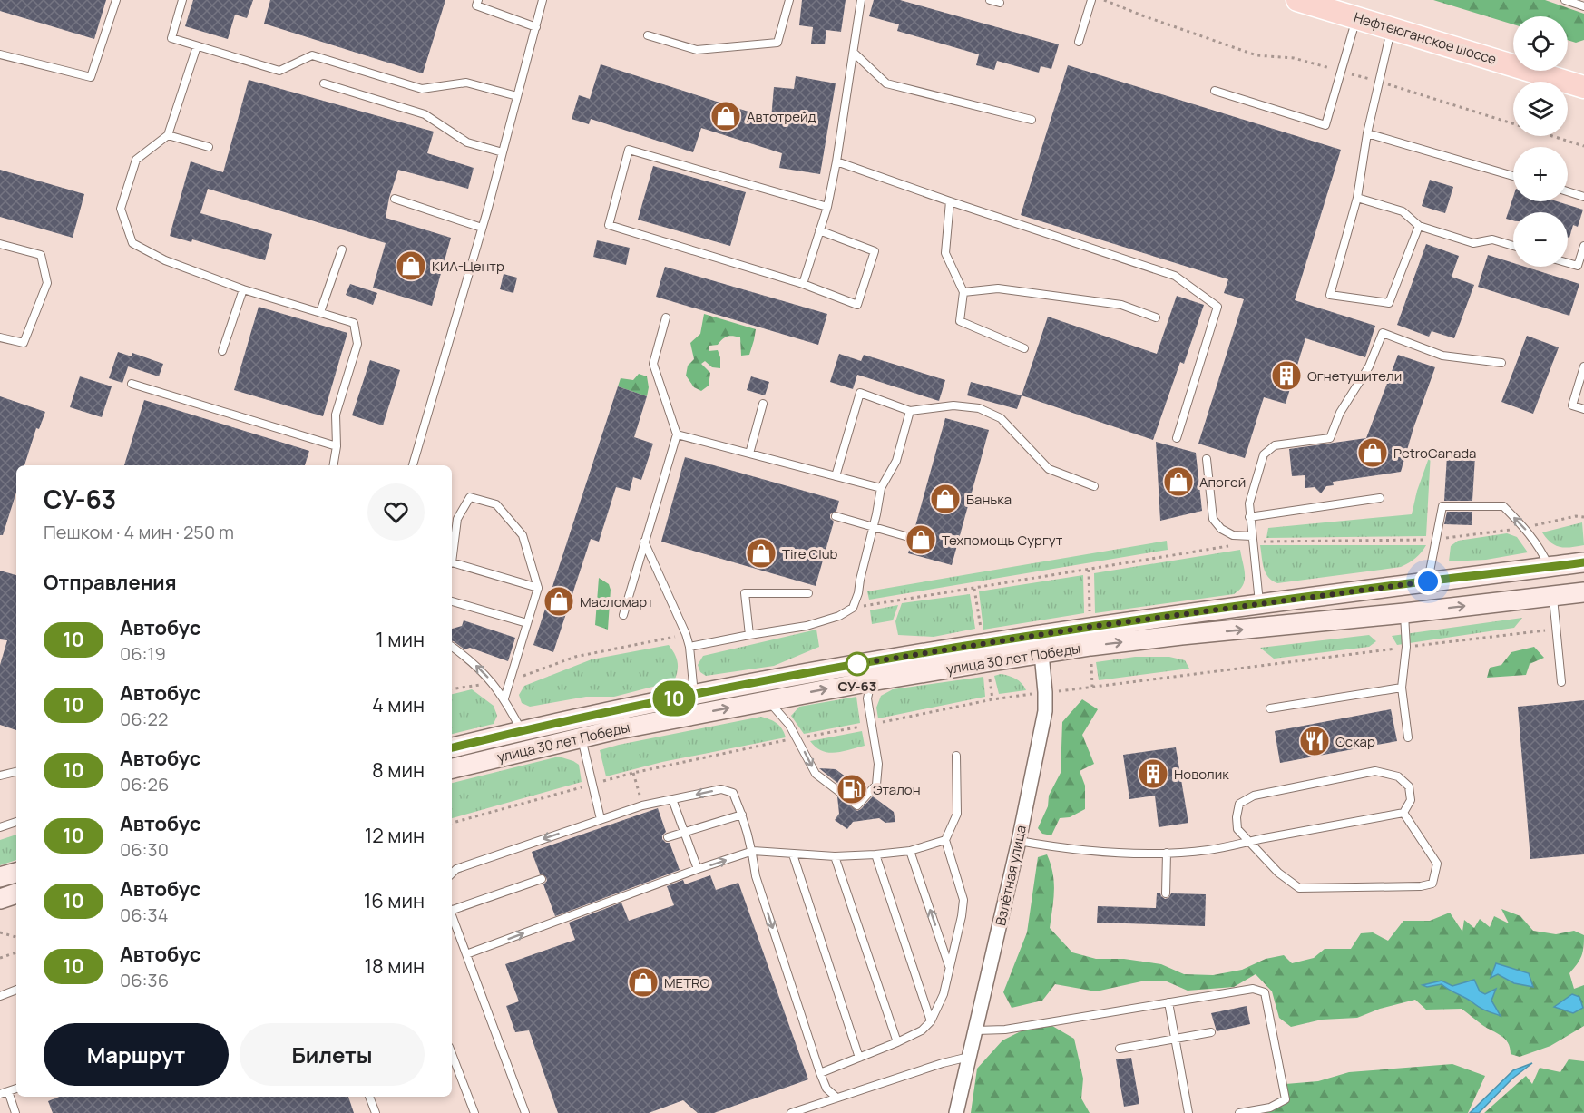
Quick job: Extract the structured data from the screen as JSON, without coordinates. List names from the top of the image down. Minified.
{"streets":{"main road":["Нефтеюганское шоссе","улица 30 лет Победы"],"street":["Взлётная улица"]},"crossings":[["улица 30 лет Победы","Взлётная улица"]],"places":{"shop":["Автотрейд","КИА-Центр","PetroCanada","Апогей","Банька","Техпомощь Сургут","Tire Club","Масломарт","METRO"],"building":["Огнетушители","Новолик"],"other":["СУ-63"],"restaurant":["Оскар"],"fuel station":["Эталон"]},"lines":["bus line 10"],"page":{"on_map":"10","map_buttons":["+","−"],"heading":[["СУ-63","Пешком · 4 мин · 250 m"],"Отправления"],"list":[{"mark":"10","name":"Автобус","note":"06:19","value":"1 мин"},{"mark":"10","name":"Автобус","note":"06:22","value":"4 мин"},{"mark":"10","name":"Автобус","note":"06:26","value":"8 мин"},{"mark":"10","name":"Автобус","note":"06:30","value":"12 мин"},{"mark":"10","name":"Автобус","note":"06:34","value":"16 мин"},{"mark":"10","name":"Автобус","note":"06:36","value":"18 мин"}],"buttons":["Маршрут","Билеты"]}}
